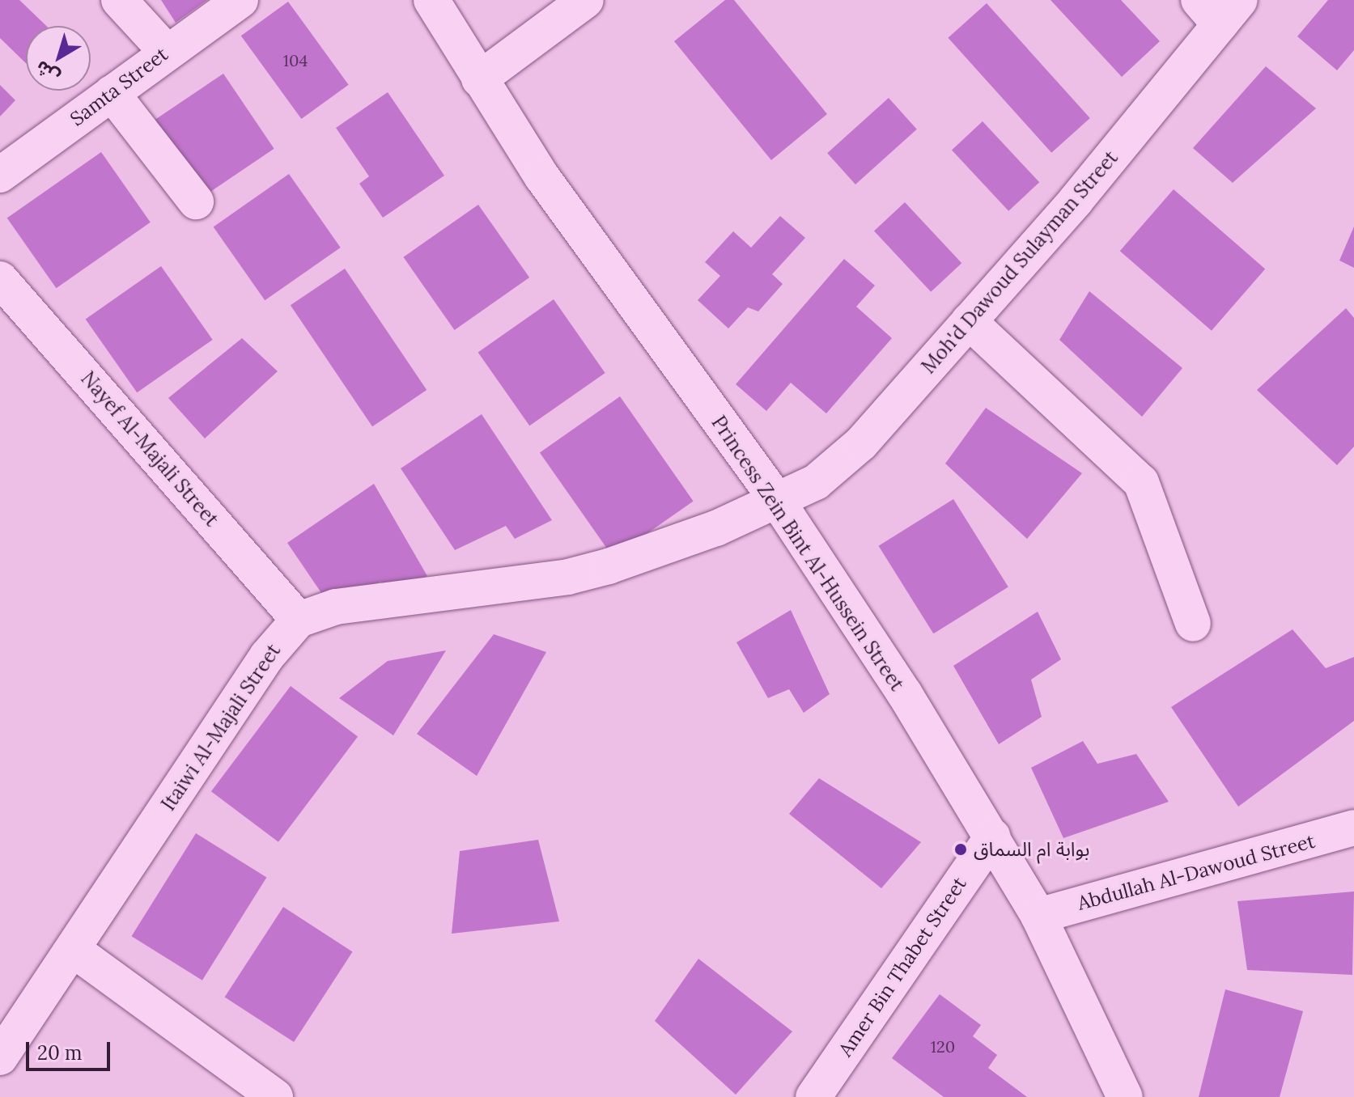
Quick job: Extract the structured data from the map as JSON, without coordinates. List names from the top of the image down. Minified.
{"streets":{"street":["Samta Street","Moh'd Dawoud Sulayman Street","Nayef Al-Majali Street","Princess Zein Bint Al-Hussein Street","Itaiwi Al-Majali Street","Abdullah Al-Dawoud Street","Amer Bin Thabet Street"]},"crossings":[["Moh'd Dawoud Sulayman Street","Princess Zein Bint Al-Hussein Street"],["Moh'd Dawoud Sulayman Street","Itaiwi Al-Majali Street"],["Nayef Al-Majali Street","Itaiwi Al-Majali Street"],["Princess Zein Bint Al-Hussein Street","Itaiwi Al-Majali Street"],["Princess Zein Bint Al-Hussein Street","Abdullah Al-Dawoud Street"],["Princess Zein Bint Al-Hussein Street","Amer Bin Thabet Street"]],"places":["بوابة ام السماق"],"house_numbers":["104","120"],"scale_bar":"20 m","north":"bottom left"}
